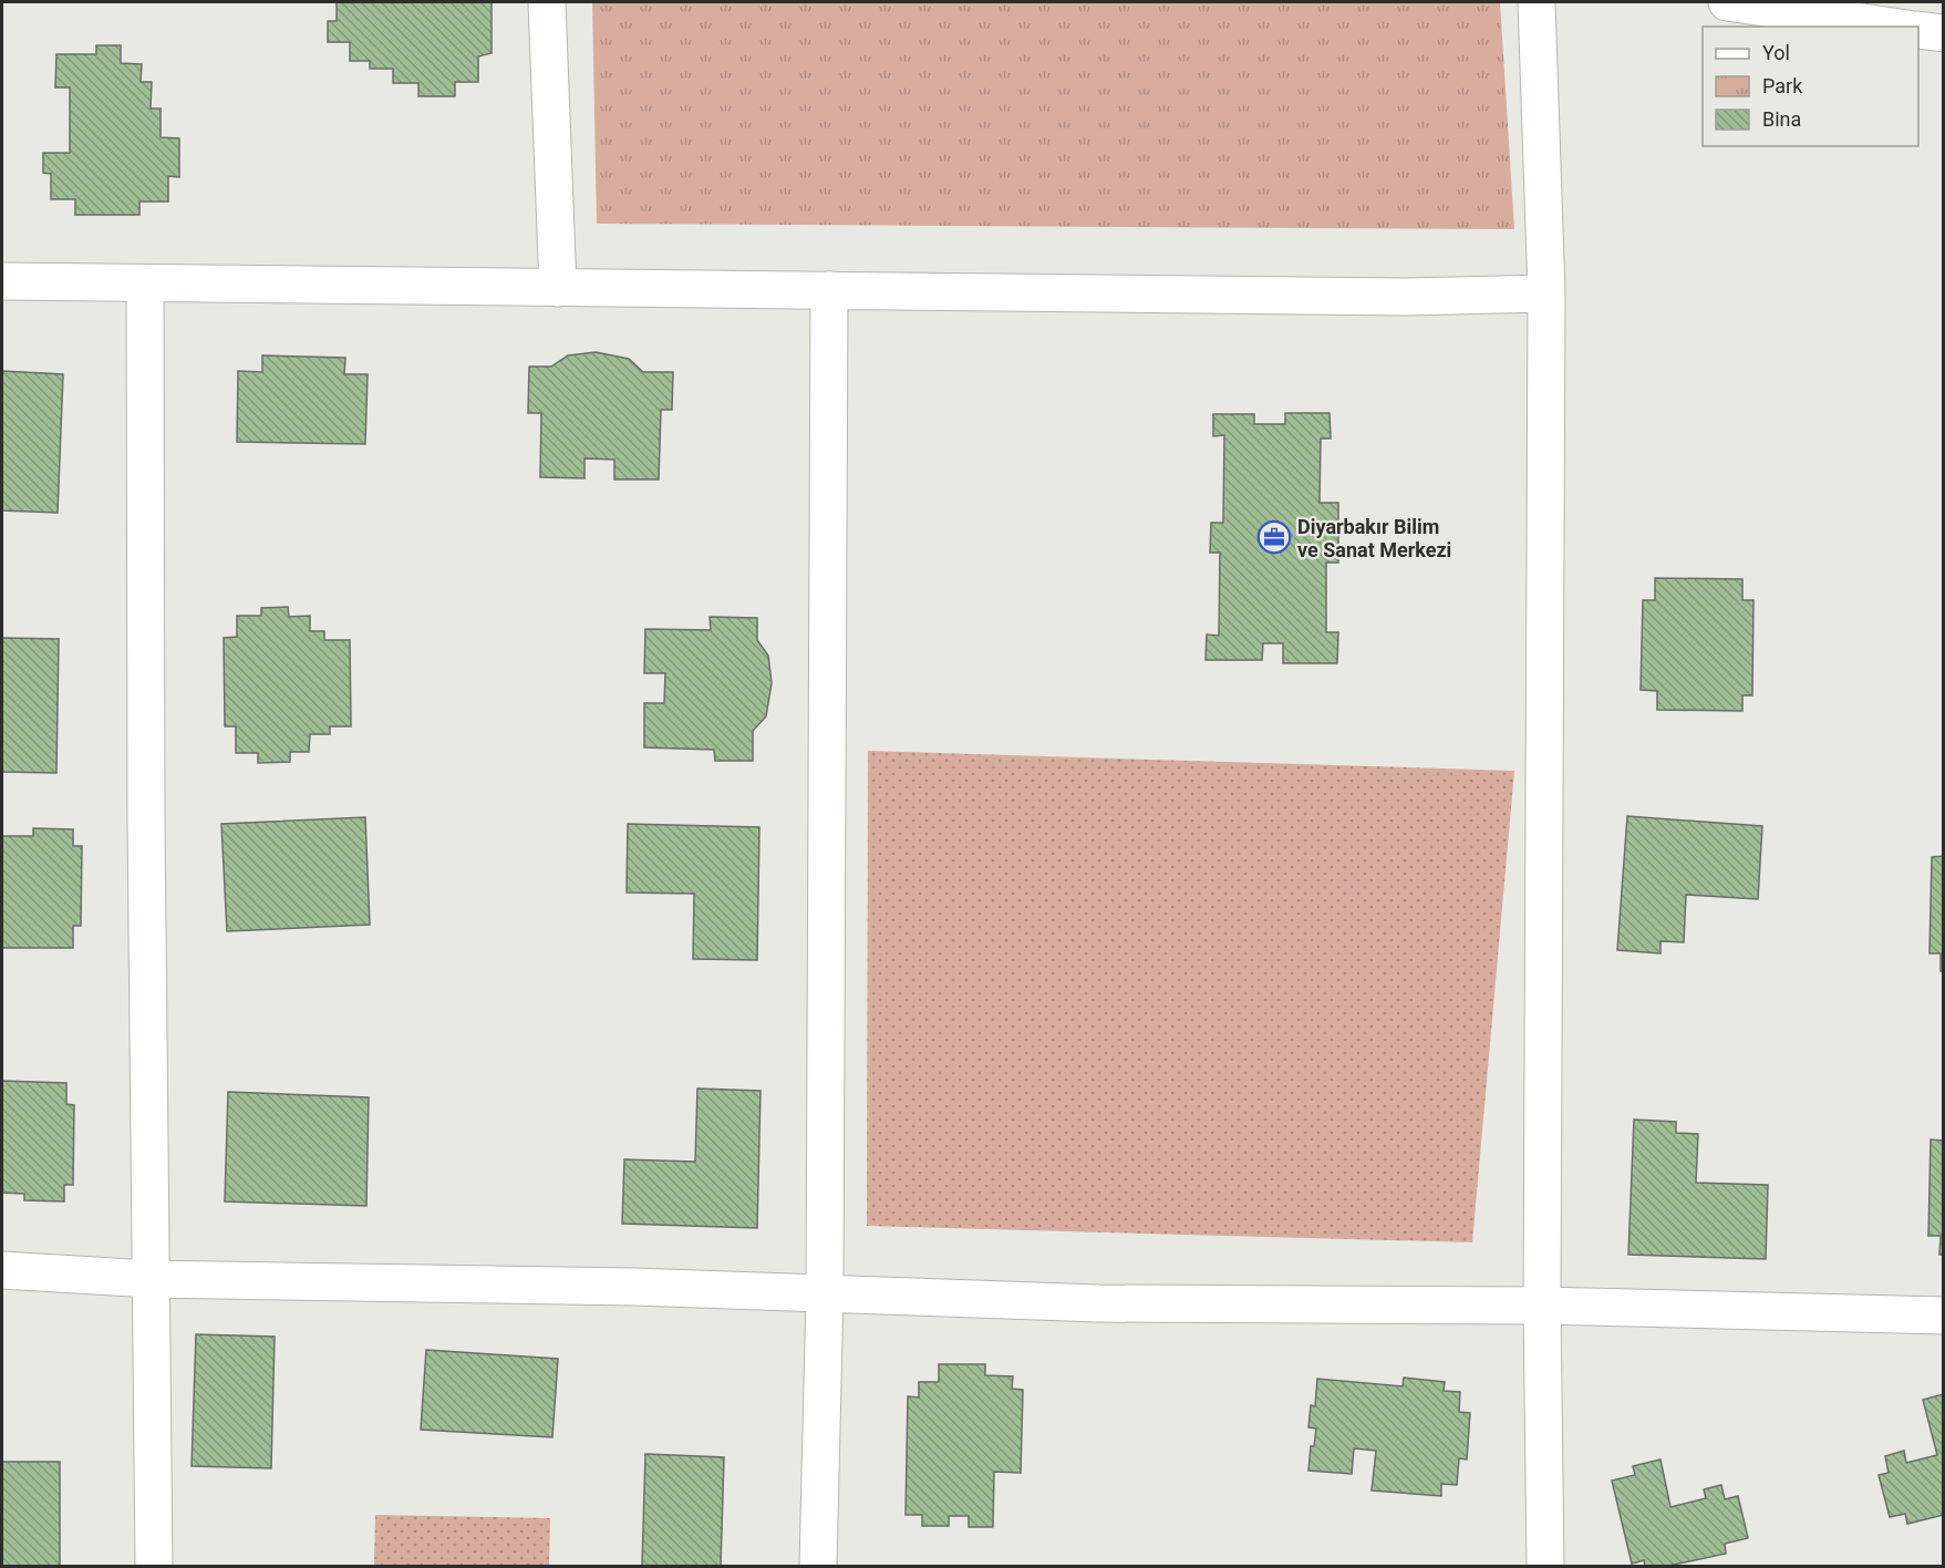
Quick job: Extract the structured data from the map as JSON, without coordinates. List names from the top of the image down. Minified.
{"places":{"office":["Diyarbakır Bilim ve Sanat Merkezi"]},"legend":["Yol","Park","Bina"]}
